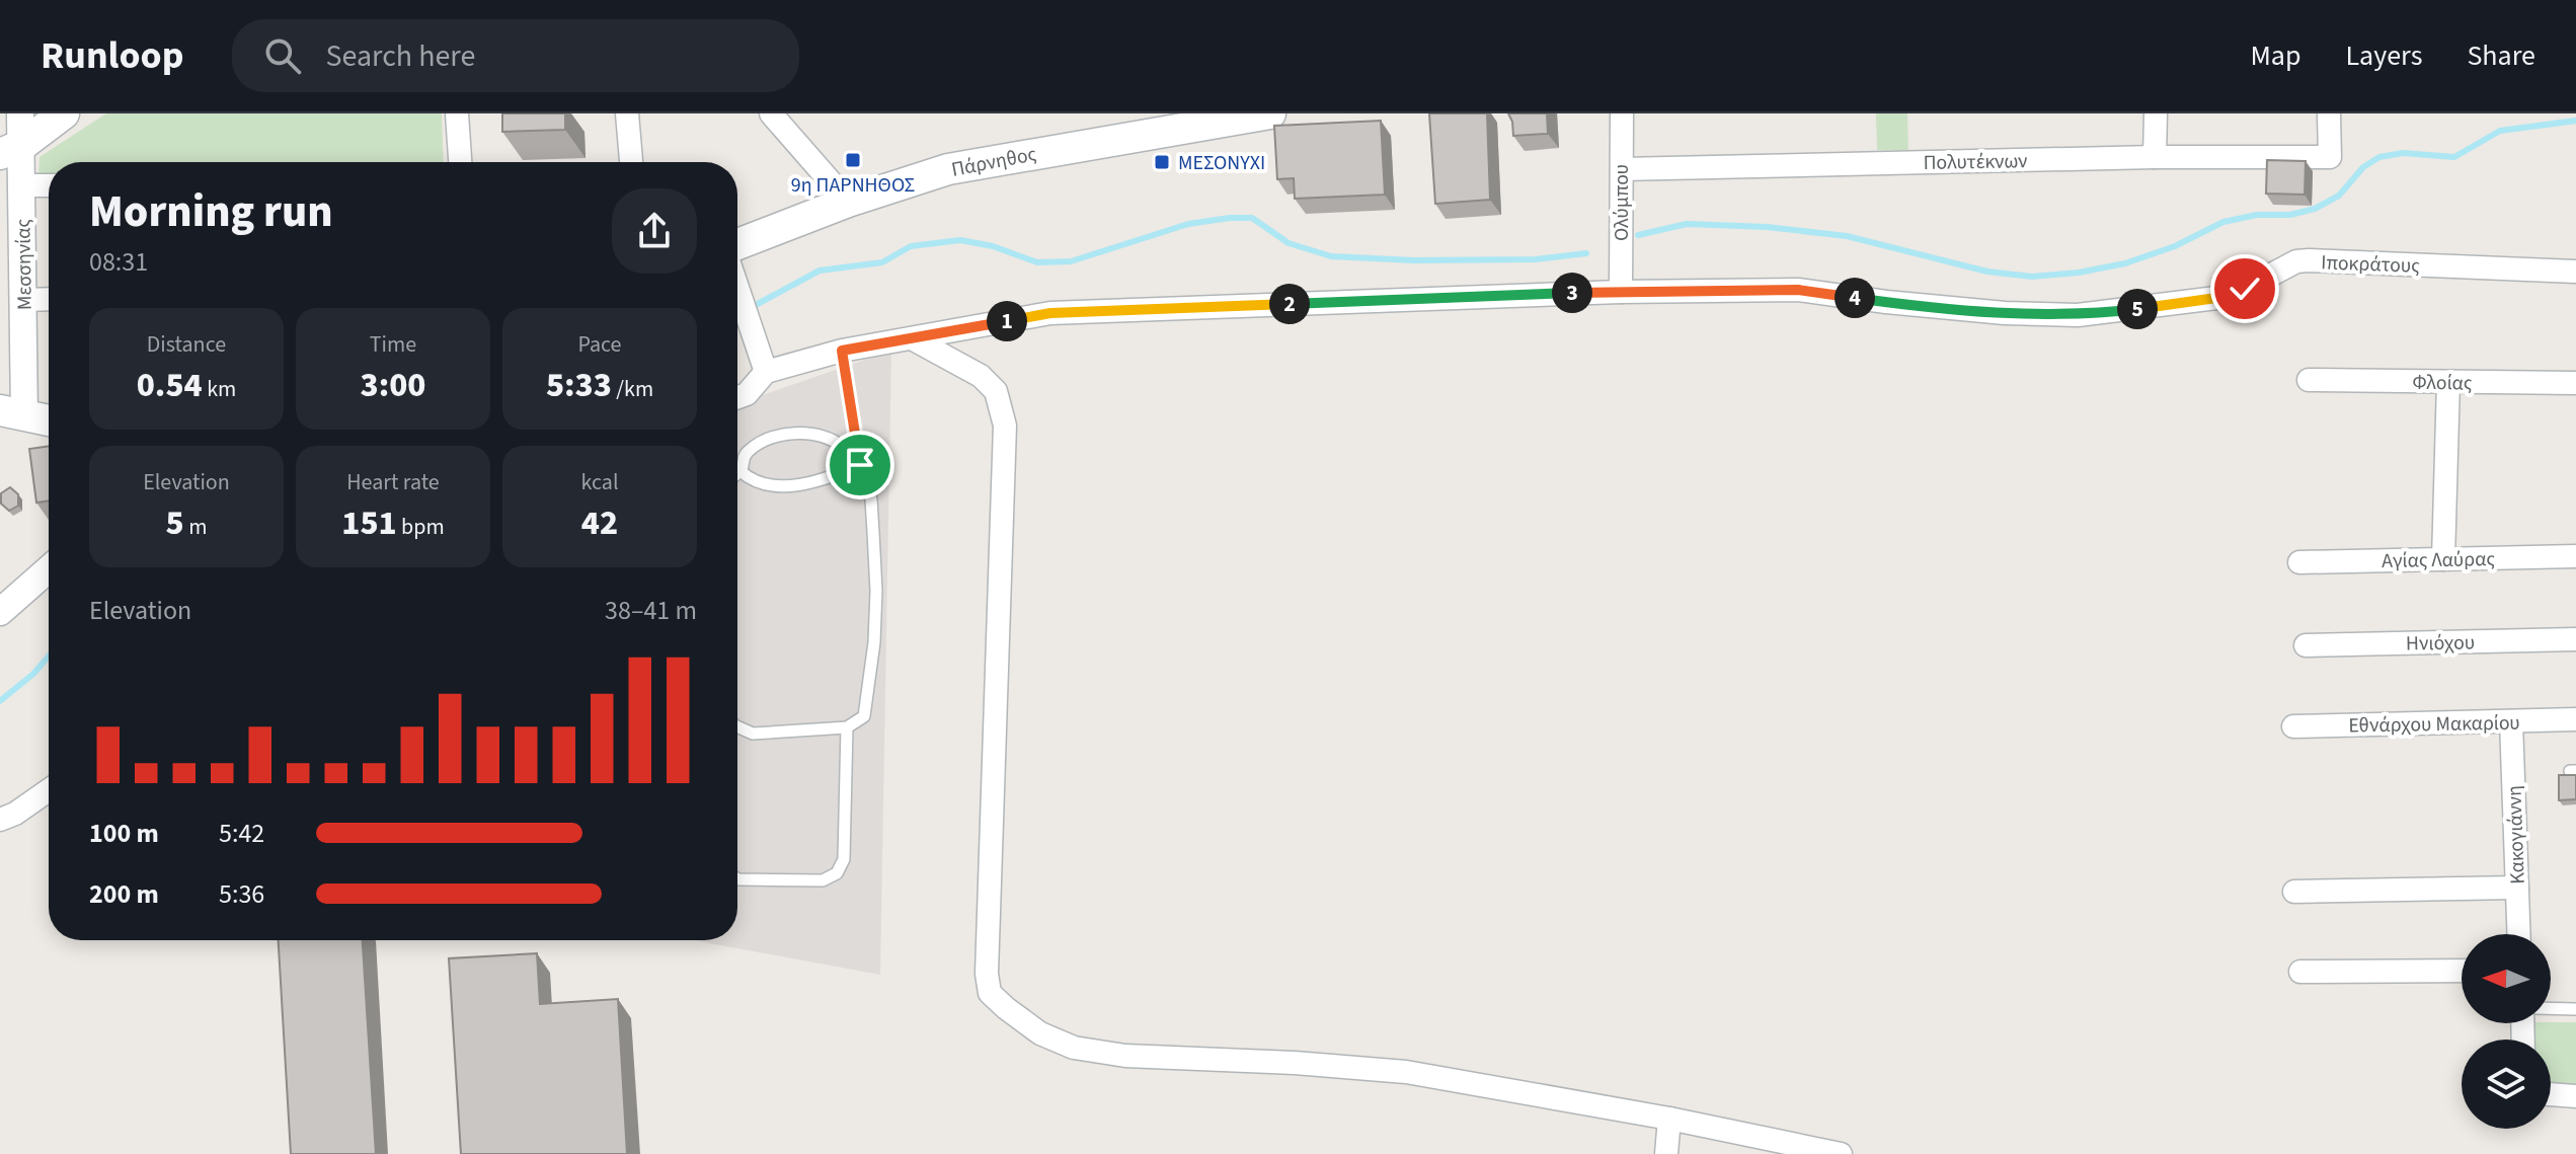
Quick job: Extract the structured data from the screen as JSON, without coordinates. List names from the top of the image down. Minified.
{"streets":{"main road":["Πάρνηθος"],"street":["Πολυτέκνων","Ολύμπου","Ιποκράτους","Μεσσηνίας","Φλοίας","Αγίας Λαύρας","Ηνιόχου","Εθνάρχου Μακαρίου","Κακογιάννη"]},"crossings":[["Πολυτέκνων","Ολύμπου"],["Ολύμπου","Ιποκράτους"],["Εθνάρχου Μακαρίου","Κακογιάννη"]],"places":{"transit":["9η ΠΑΡΝΗΘΟΣ","ΜΕΣΟΝΥΧΙ"]},"north":"left","page":{"header":"Runloop","search":"Search here","nav":["Map","Layers","Share"],"heading":["Morning run","08:31"],"pins":["3","4","2","5","1"],"stats":[["Distance","0.54 km"],["Time","3:00"],["Pace","5:33 /km"],["Elevation","5 m"],["Heart rate","151 bpm"],["kcal","42"]],"chart":["Elevation","38–41 m"],"list":[{"name":"100 m","note":"5:42"},{"name":"200 m","note":"5:36"}]}}
